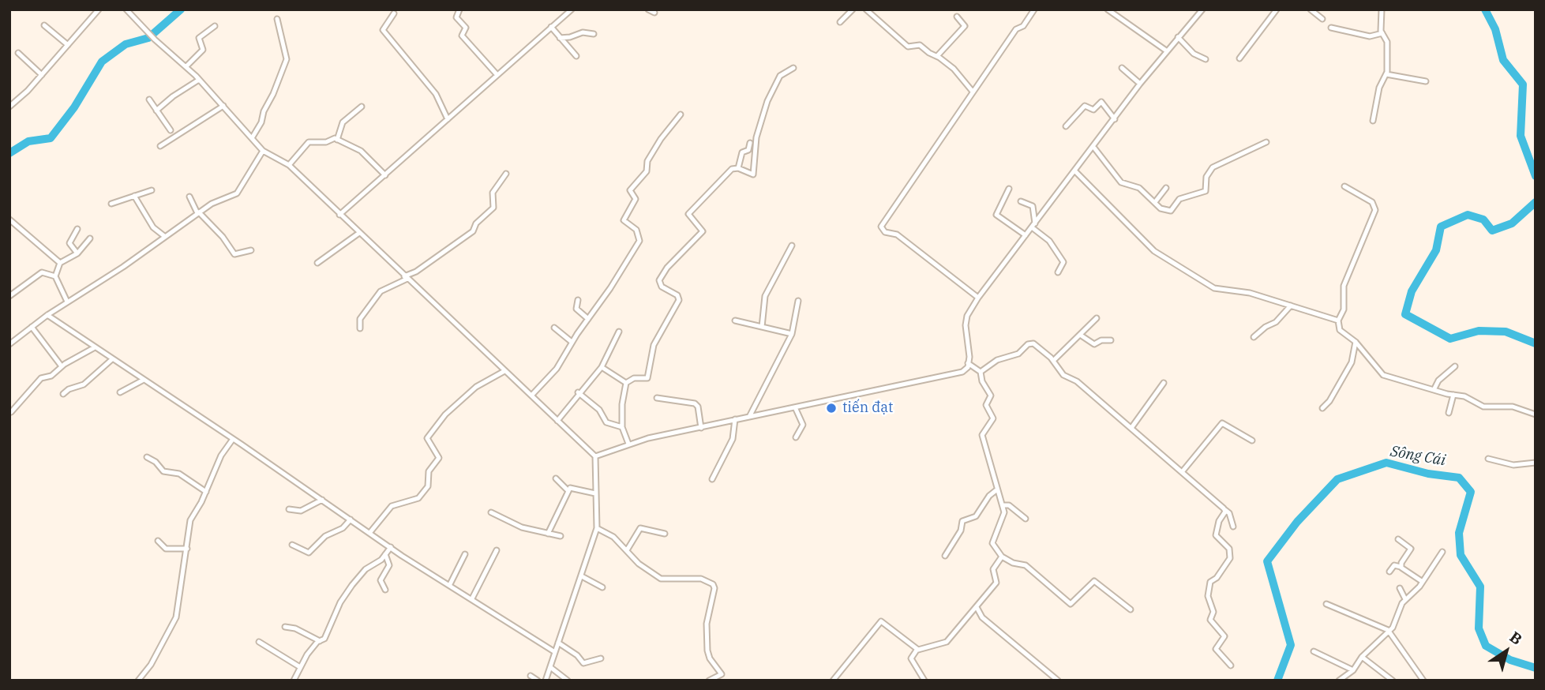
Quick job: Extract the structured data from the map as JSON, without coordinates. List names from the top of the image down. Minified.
{"water":["Sông Cái"],"places":["tiến đạt"],"north":"top right"}
